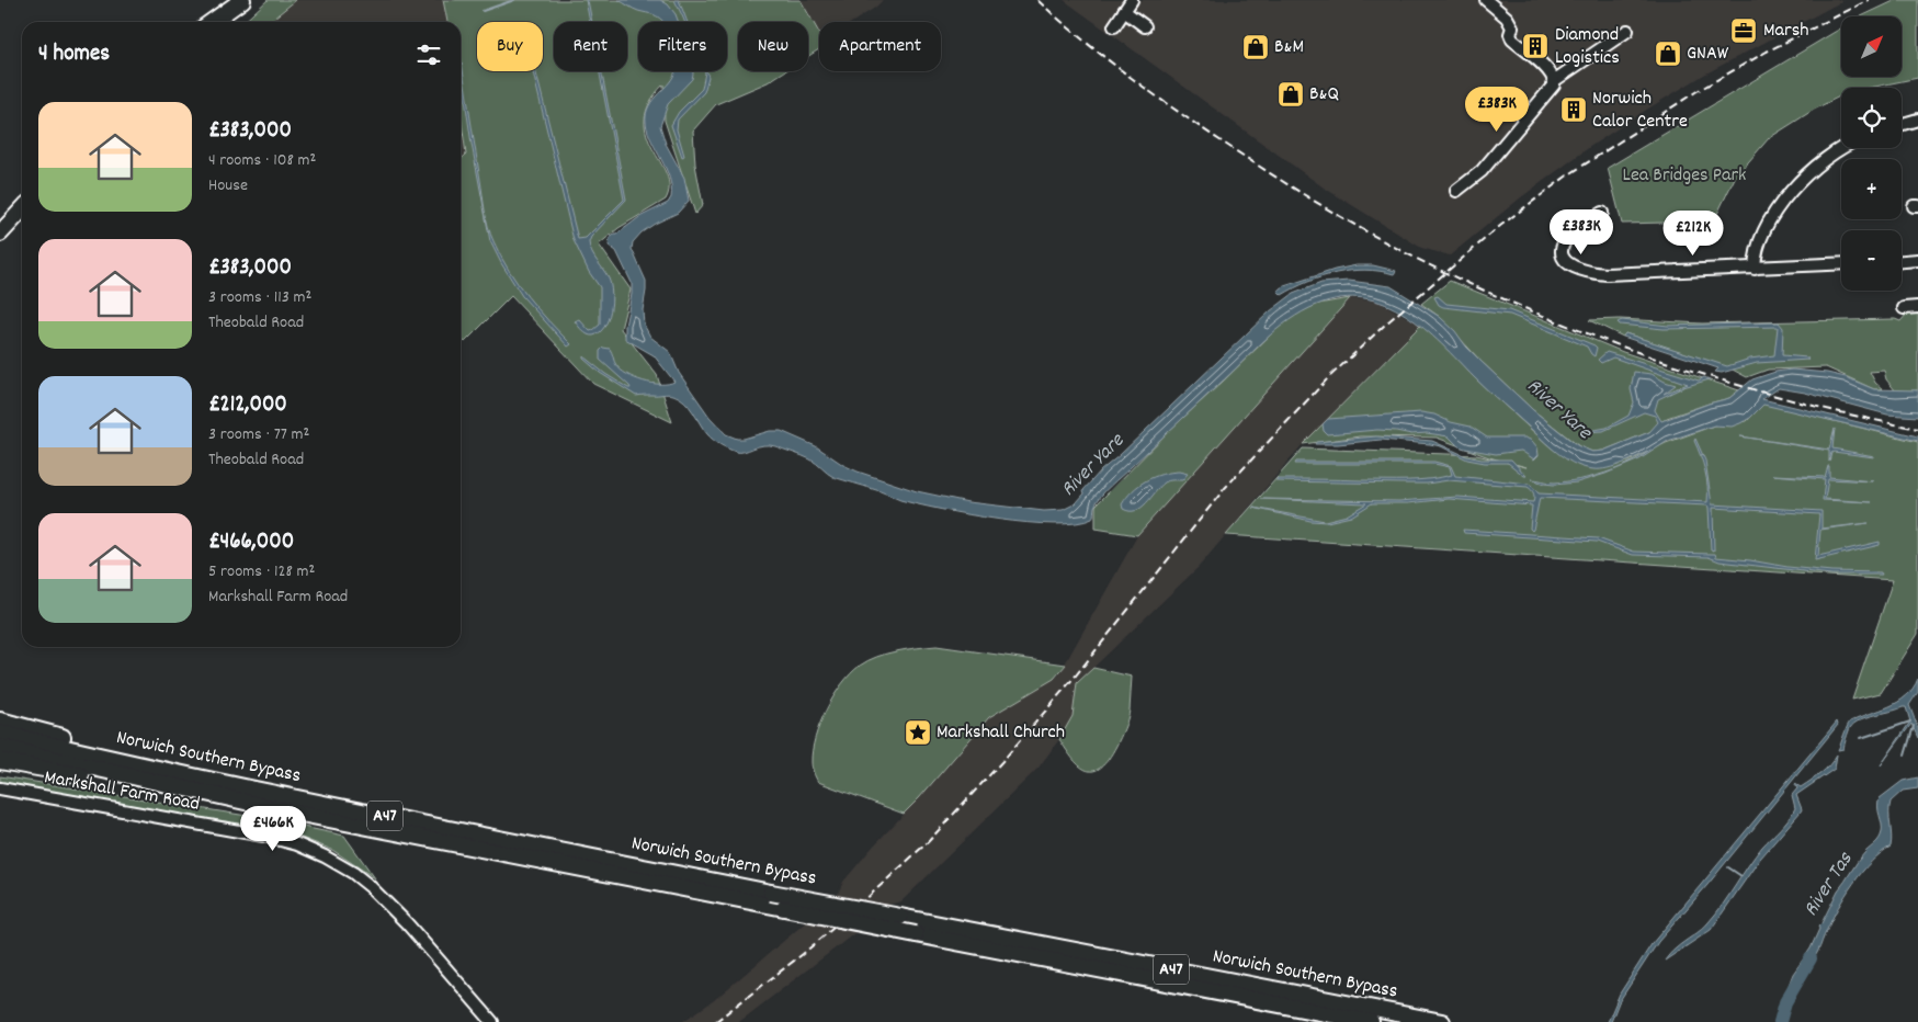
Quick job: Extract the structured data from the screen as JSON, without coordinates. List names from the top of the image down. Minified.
{"streets":{"highway":["Norwich Southern Bypass","A47"],"street":["Markshall Farm Road"]},"crossings":[["Norwich Southern Bypass","A47"]],"water":["River Yare","River Tas"],"parks":["Lea Bridges Park"],"places":{"office":["Marsh"],"building":["Diamond Logistics","Norwich Calor Centre"],"shop":["B&M","GNAW","B&Q"],"place":["Markshall Church"]},"north":"top right","page":{"map_buttons":["+","−"],"chip":["Buy","Rent","Filters","New","Apartment"],"heading":"4 homes","price":["£383K","£383K","£212K","£466K"],"list":[{"name":"£383,000","note":"4 rooms · 108 m² · House"},{"name":"£383,000","note":"3 rooms · 113 m² · Theobald Road"},{"name":"£212,000","note":"3 rooms · 77 m² · Theobald Road"},{"name":"£466,000","note":"5 rooms · 128 m² · Markshall Farm Road"}]}}
